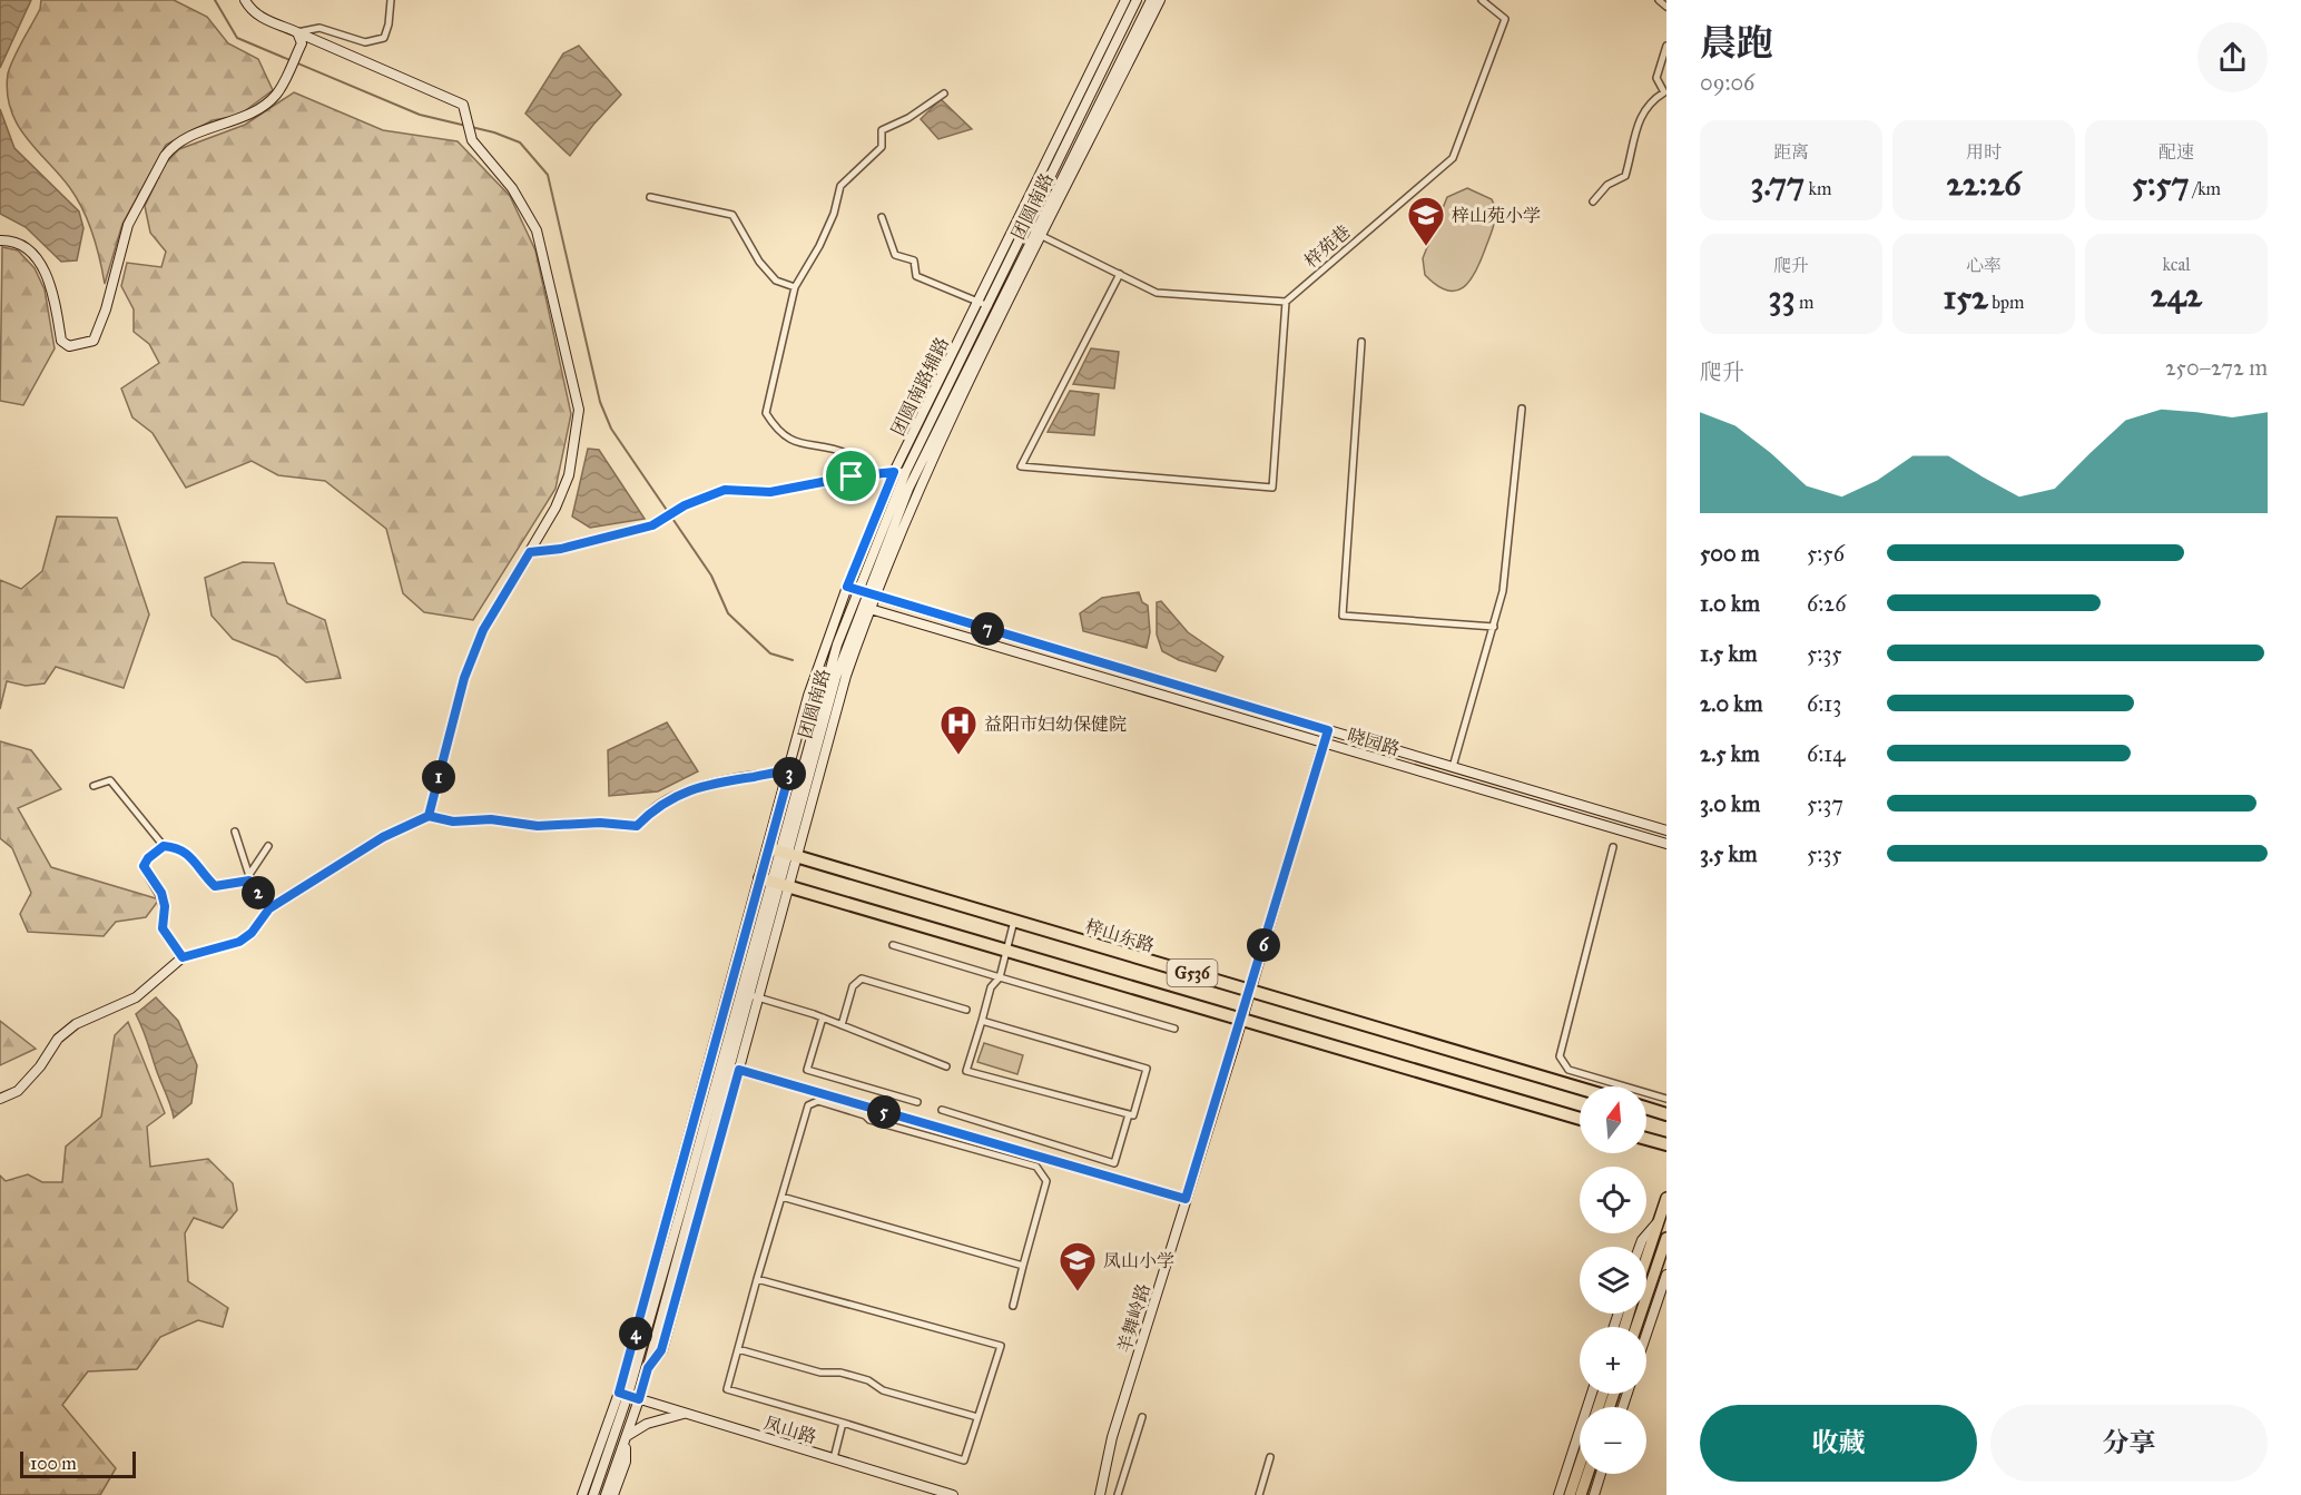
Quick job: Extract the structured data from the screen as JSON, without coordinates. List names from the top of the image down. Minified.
{"streets":{"highway":["梓山东路","G536"],"street":["团圆南路","梓苑巷","团圆南路辅路","晓园路","羊舞岭路","凤山路"]},"crossings":[["团圆南路","团圆南路辅路"],["团圆南路","晓园路"],["团圆南路","梓山东路"],["团圆南路","G536"],["团圆南路","凤山路"],["团圆南路辅路","晓园路"],["团圆南路辅路","梓山东路"],["团圆南路辅路","G536"],["团圆南路辅路","凤山路"],["晓园路","羊舞岭路"],["梓山东路","羊舞岭路"],["G536","羊舞岭路"]],"places":{"school or university":["梓山苑小学","凤山小学"],"hospital":["益阳市妇幼保健院"]},"scale_bar":"100 m","north":"top","page":{"heading":["晨跑","09:06"],"stats":[["距离","3.77 km"],["用时","22:26"],["配速","5:57 /km"],["爬升","33 m"],["心率","152 bpm"],["kcal","242"]],"chart":["爬升","250–272 m"],"list":[{"name":"500 m","note":"5:56"},{"name":"1.0 km","note":"6:26"},{"name":"1.5 km","note":"5:35"},{"name":"2.0 km","note":"6:13"},{"name":"2.5 km","note":"6:14"},{"name":"3.0 km","note":"5:37"},{"name":"3.5 km","note":"5:35"}],"pins":["7","3","1","2","6","5","4"],"map_buttons":["+","−"],"buttons":["收藏","分享"],"scale":"100 m"}}
